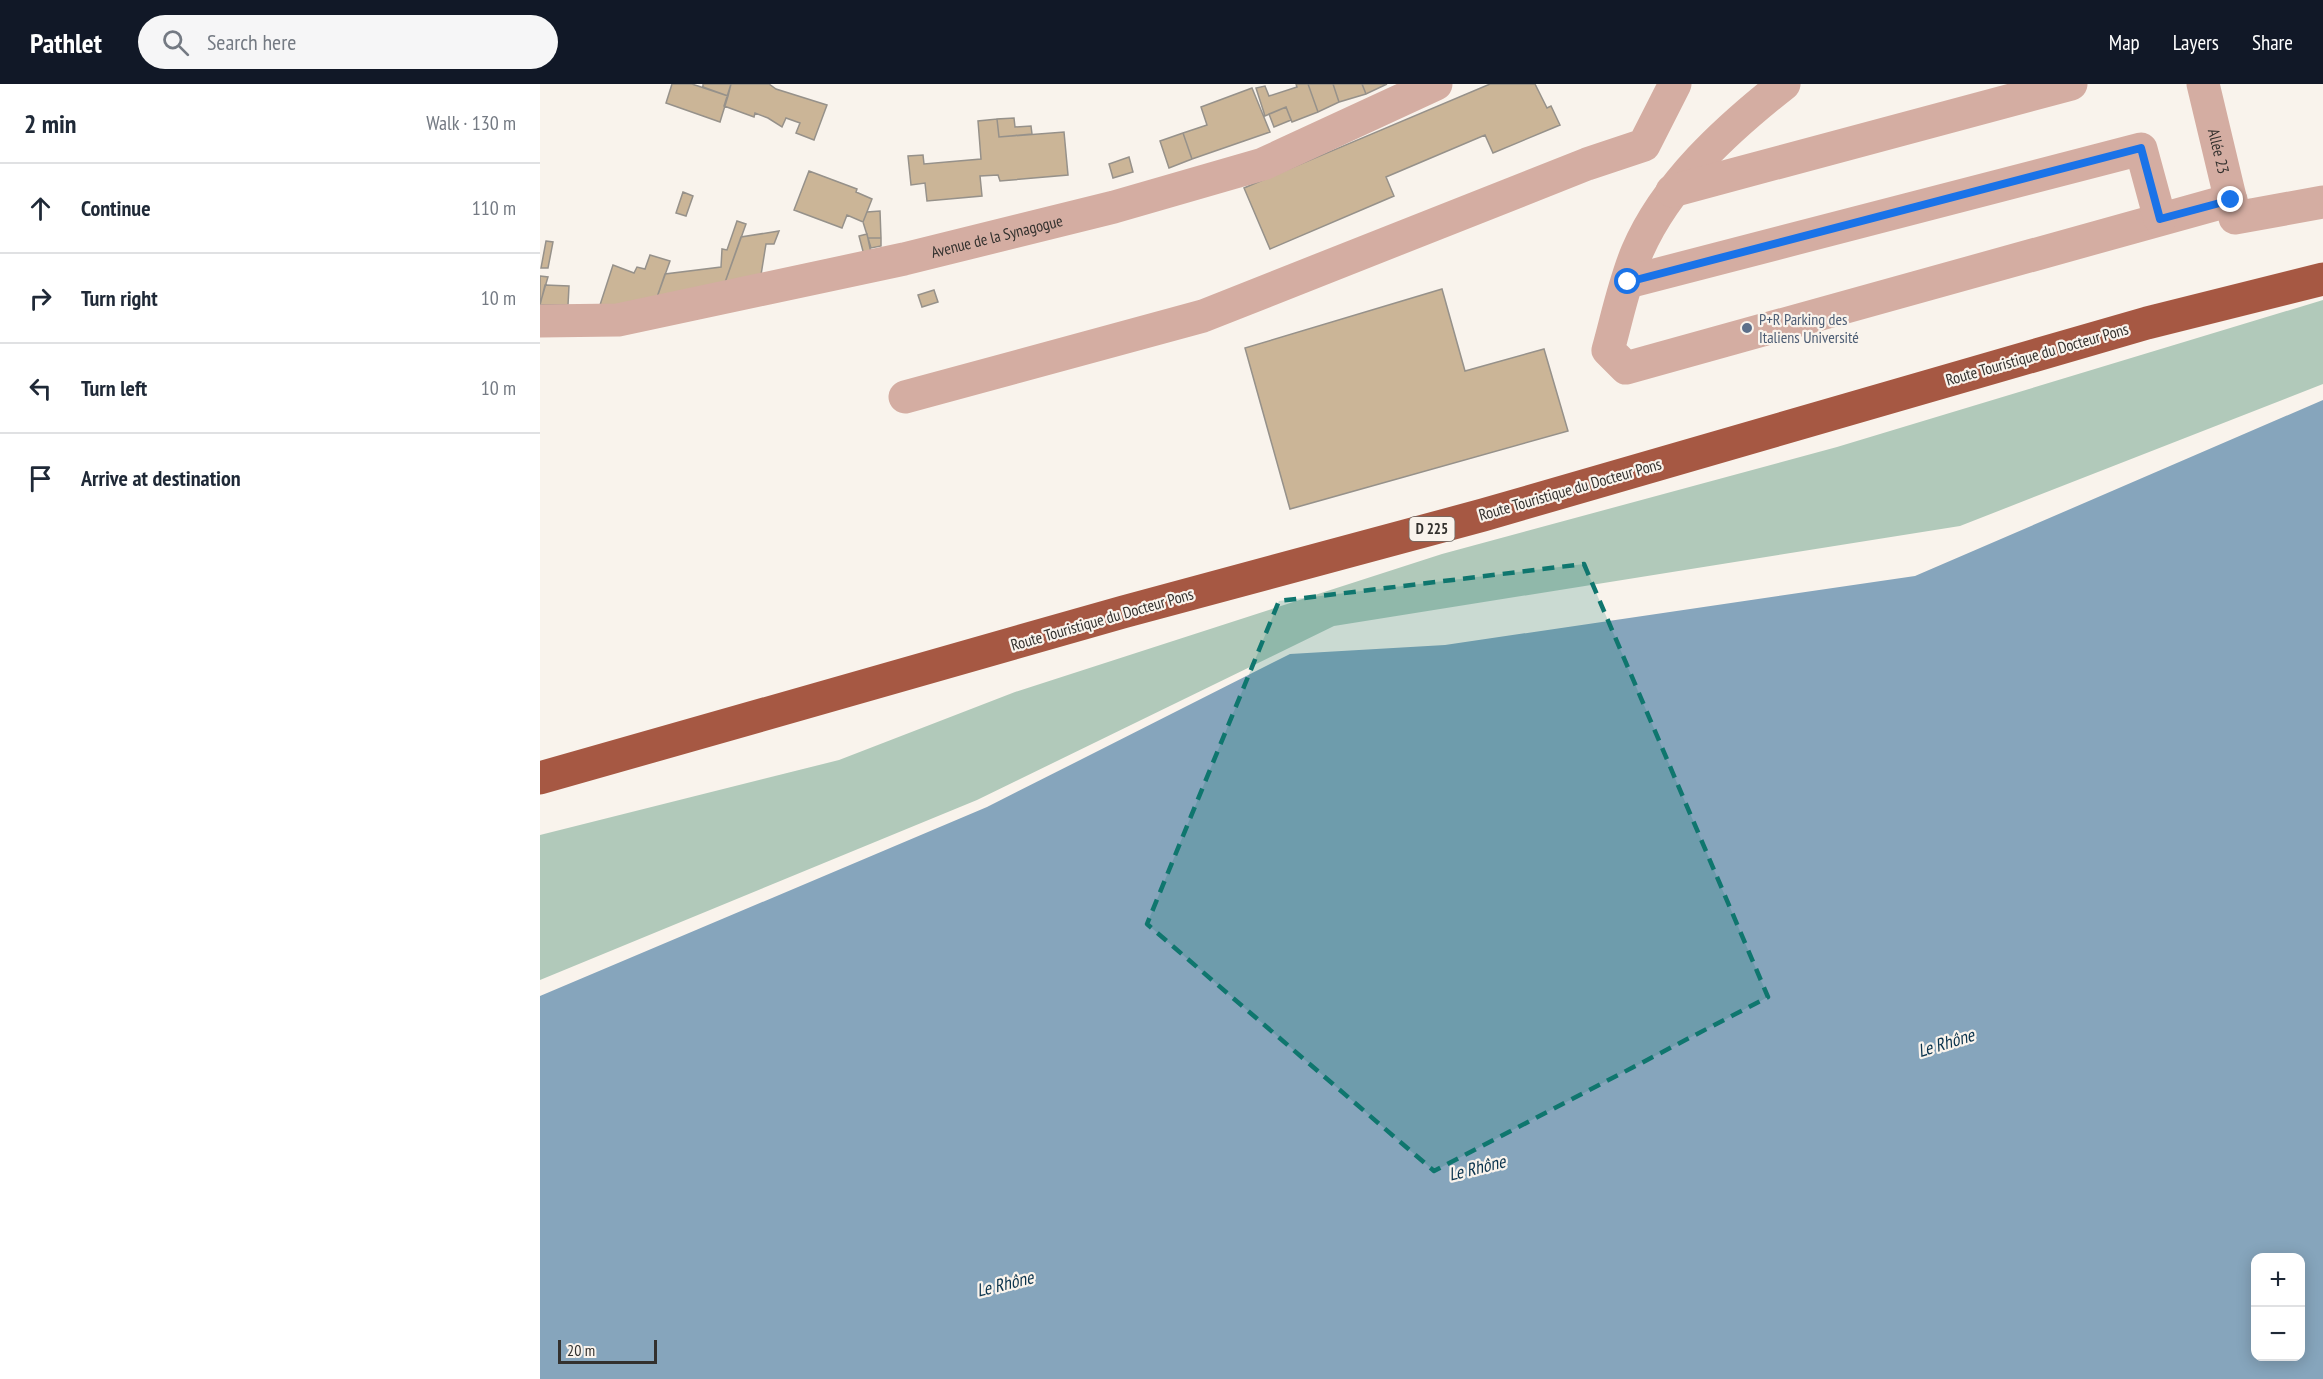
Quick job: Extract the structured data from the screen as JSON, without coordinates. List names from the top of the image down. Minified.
{"streets":{"highway":["Route Touristique du Docteur Pons","D 225"],"street":["Allée 23","Avenue de la Synagogue"]},"water":["Le Rhône"],"places":["P+R Parking des Italiens Université"],"scale_bar":"20 m","page":{"header":"Pathlet","search":"Search here","nav":["Map","Layers","Share"],"heading":["2 min","Walk · 130 m"],"list":[["Continue","110 m"],["Turn right","10 m"],["Turn left","10 m"],"Arrive at destination"],"map_buttons":["+","−"],"scale":"20 m"}}
